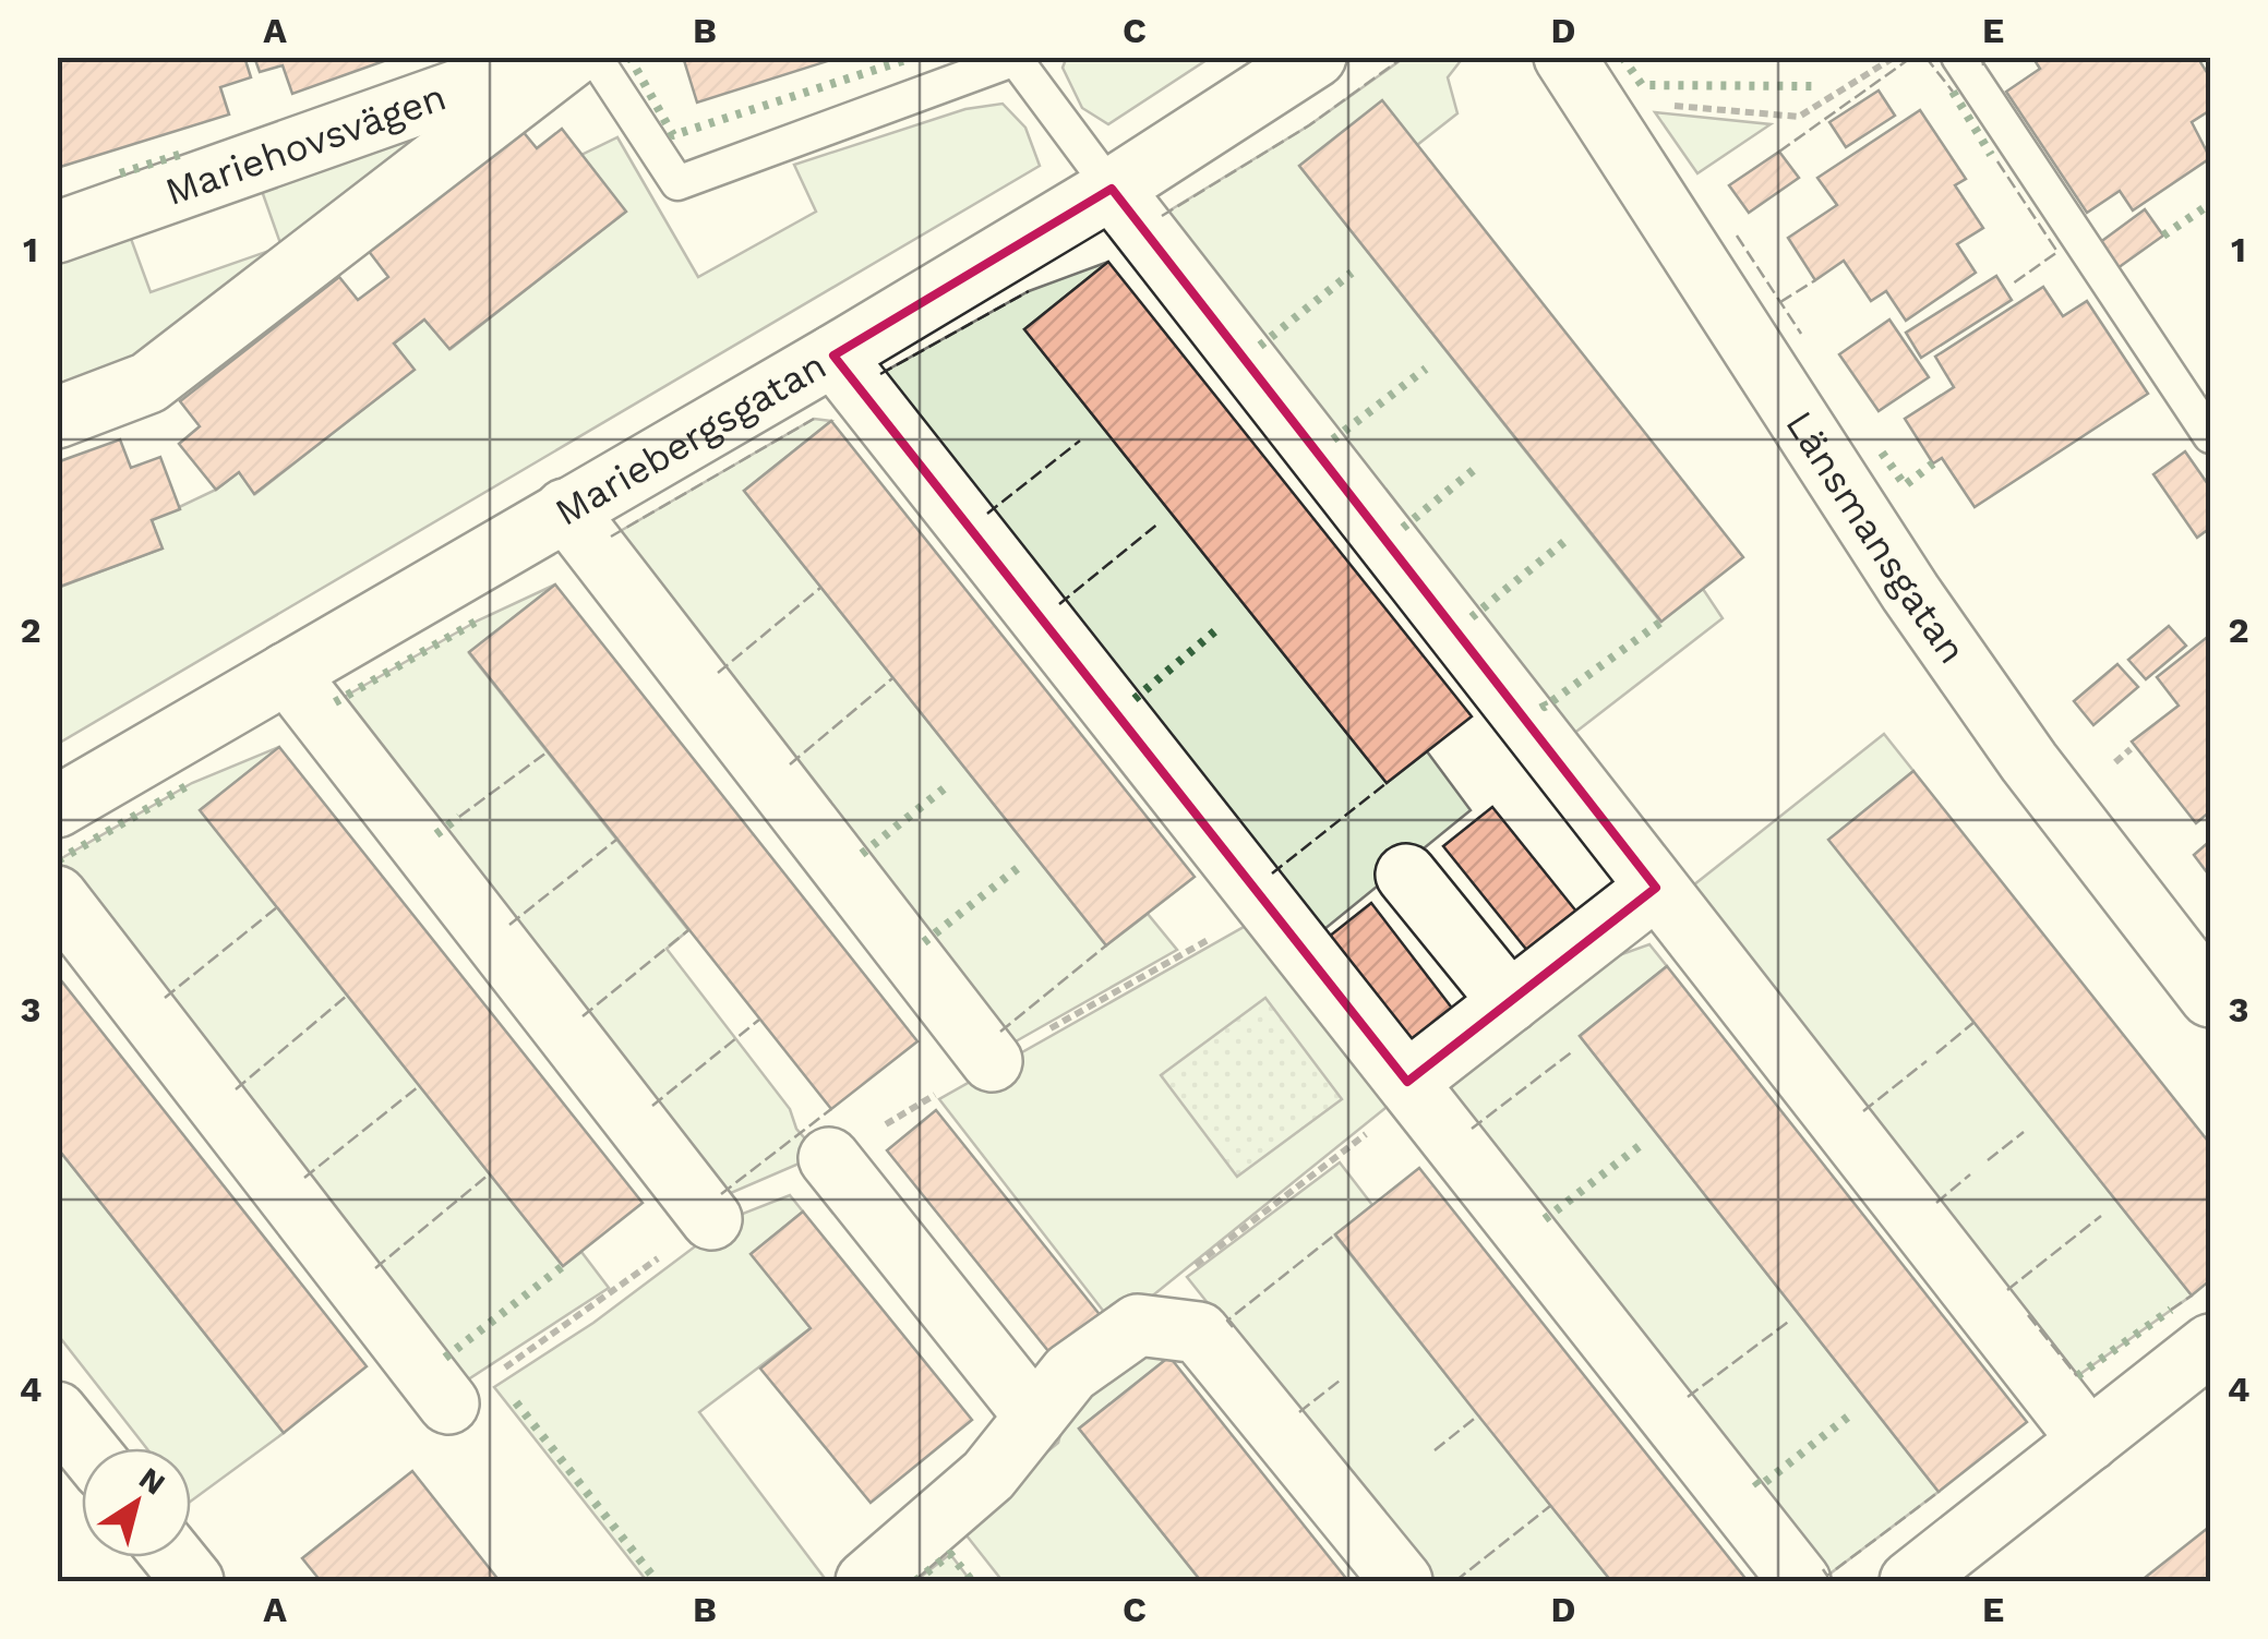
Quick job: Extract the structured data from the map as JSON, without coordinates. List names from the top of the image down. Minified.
{"streets":{"street":["Mariehovsvägen","Mariebergsgatan","Länsmansgatan"]},"north":"top right","grid":{"columns":["A","B","C","D","E"],"rows":["1","2","3","4"]}}
